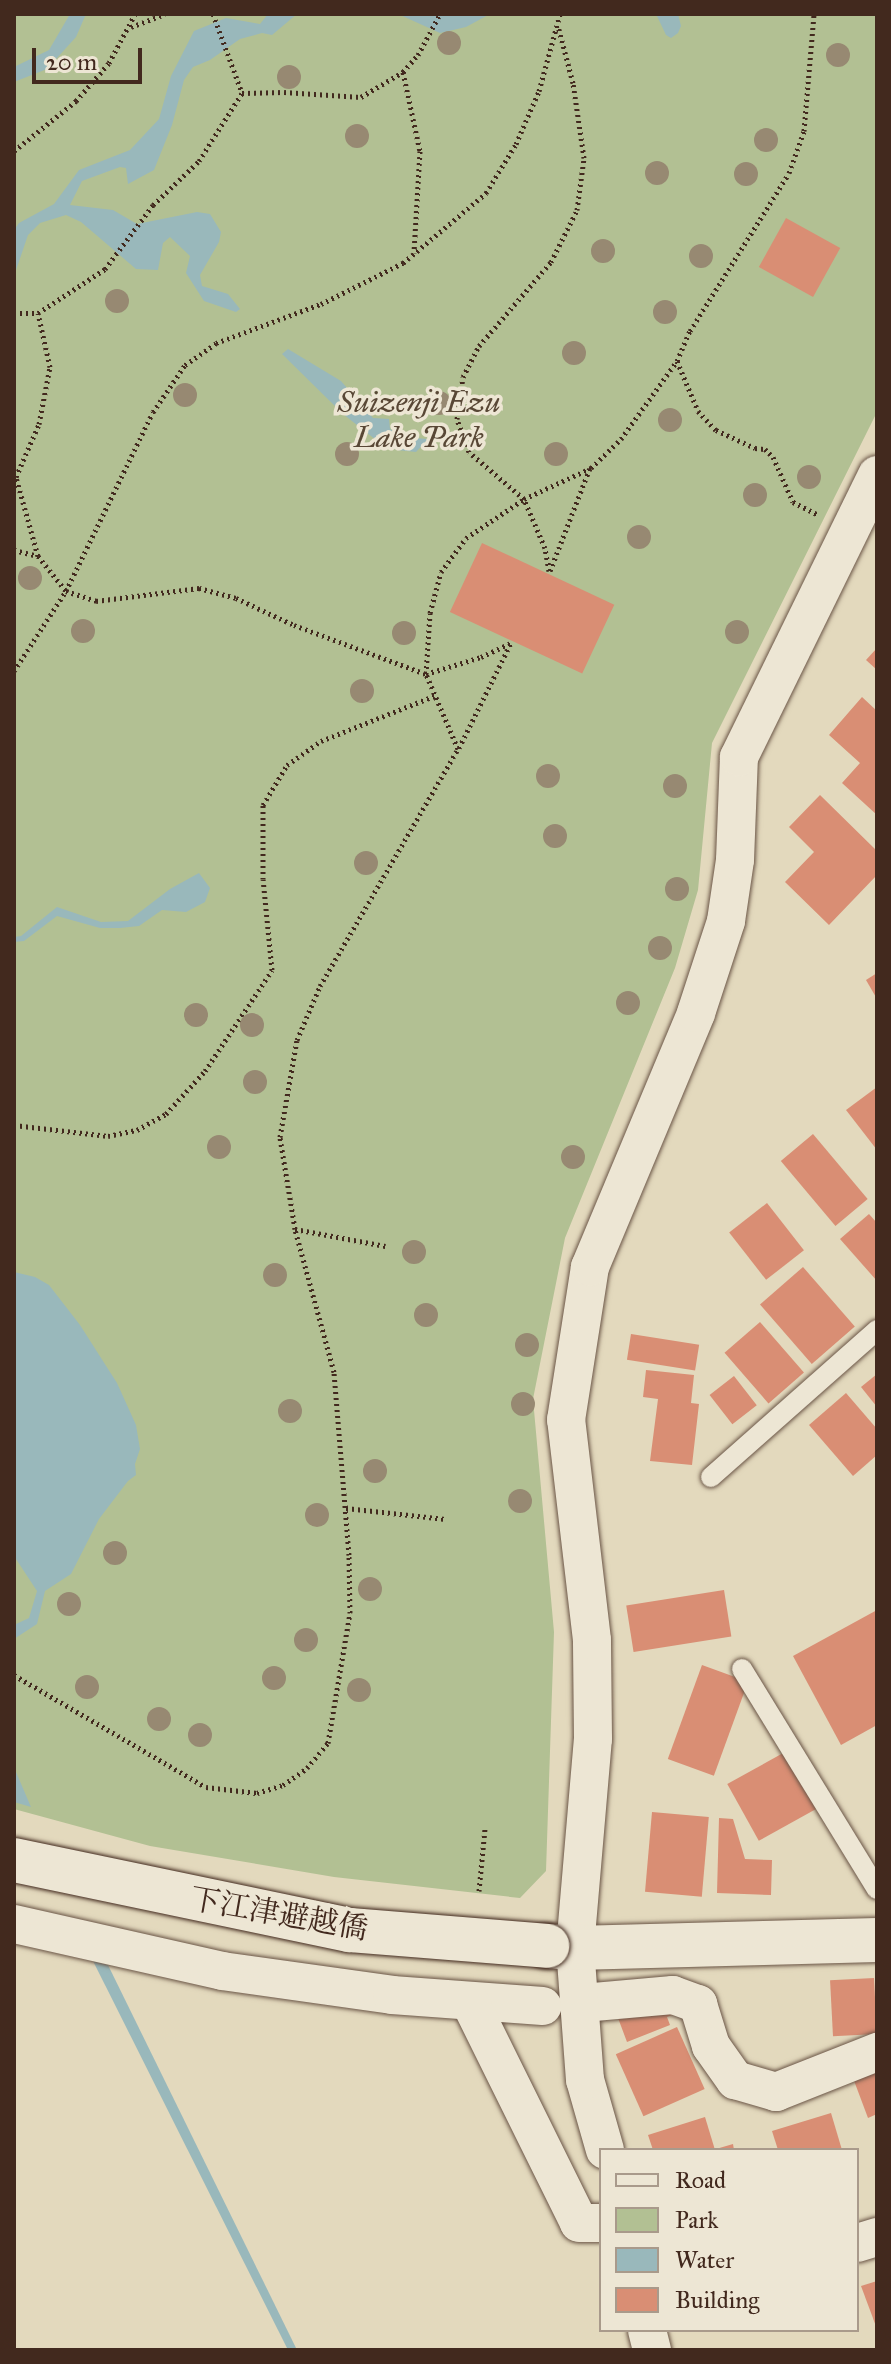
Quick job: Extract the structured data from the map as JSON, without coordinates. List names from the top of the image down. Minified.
{"streets":{"street":["下江津避越僑"]},"parks":["Suizenji Ezu Lake Park"],"legend":["Road","Park","Water","Building"],"scale_bar":"20 m"}
